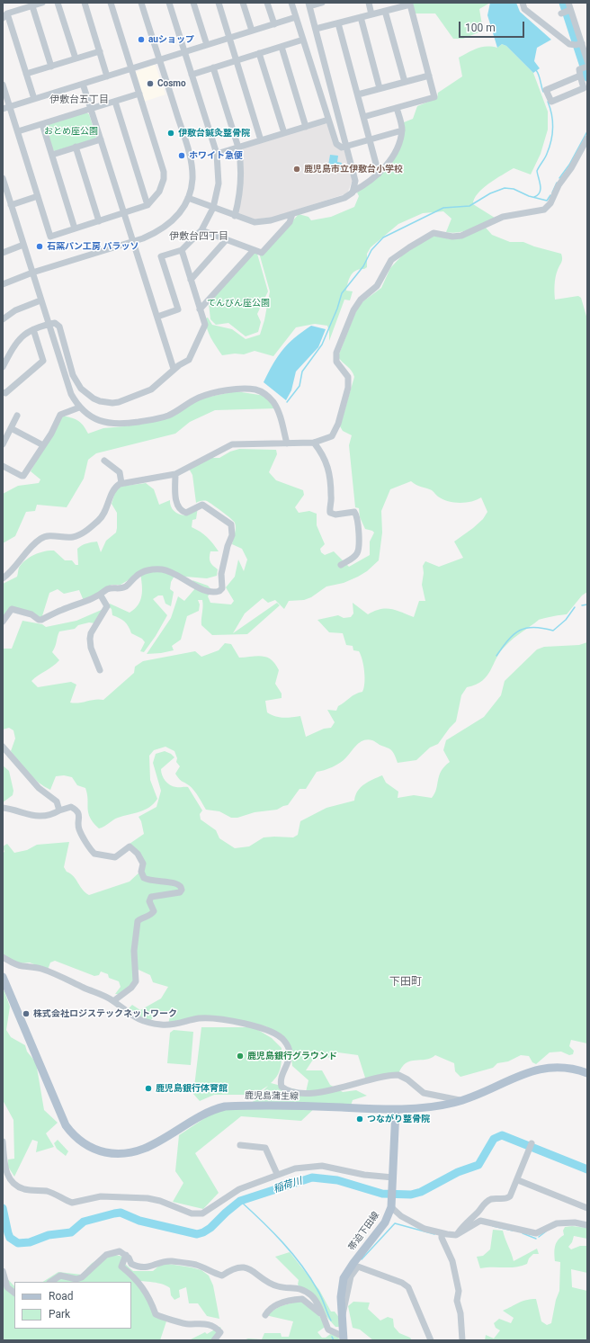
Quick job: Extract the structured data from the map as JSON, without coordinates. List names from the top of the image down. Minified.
{"streets":{"main road":["鹿児島蒲生線","帯迫下田線"]},"crossings":[["鹿児島蒲生線","帯迫下田線"]],"districts":["伊敷台五丁目","伊敷台四丁目","下田町"],"water":["稲荷川"],"parks":["おとめ座公園","てんびん座公園"],"places":["auショップ","Cosmo","伊敷台鍼灸整骨院","ホワイト急便","鹿児島市立伊敷台小学校","石窯パン工房 パラッソ","株式会社ロジステックネットワーク","鹿児島銀行グラウンド","鹿児島銀行体育館","つながり整骨院"],"legend":["Road","Park"],"scale_bar":"100 m"}
